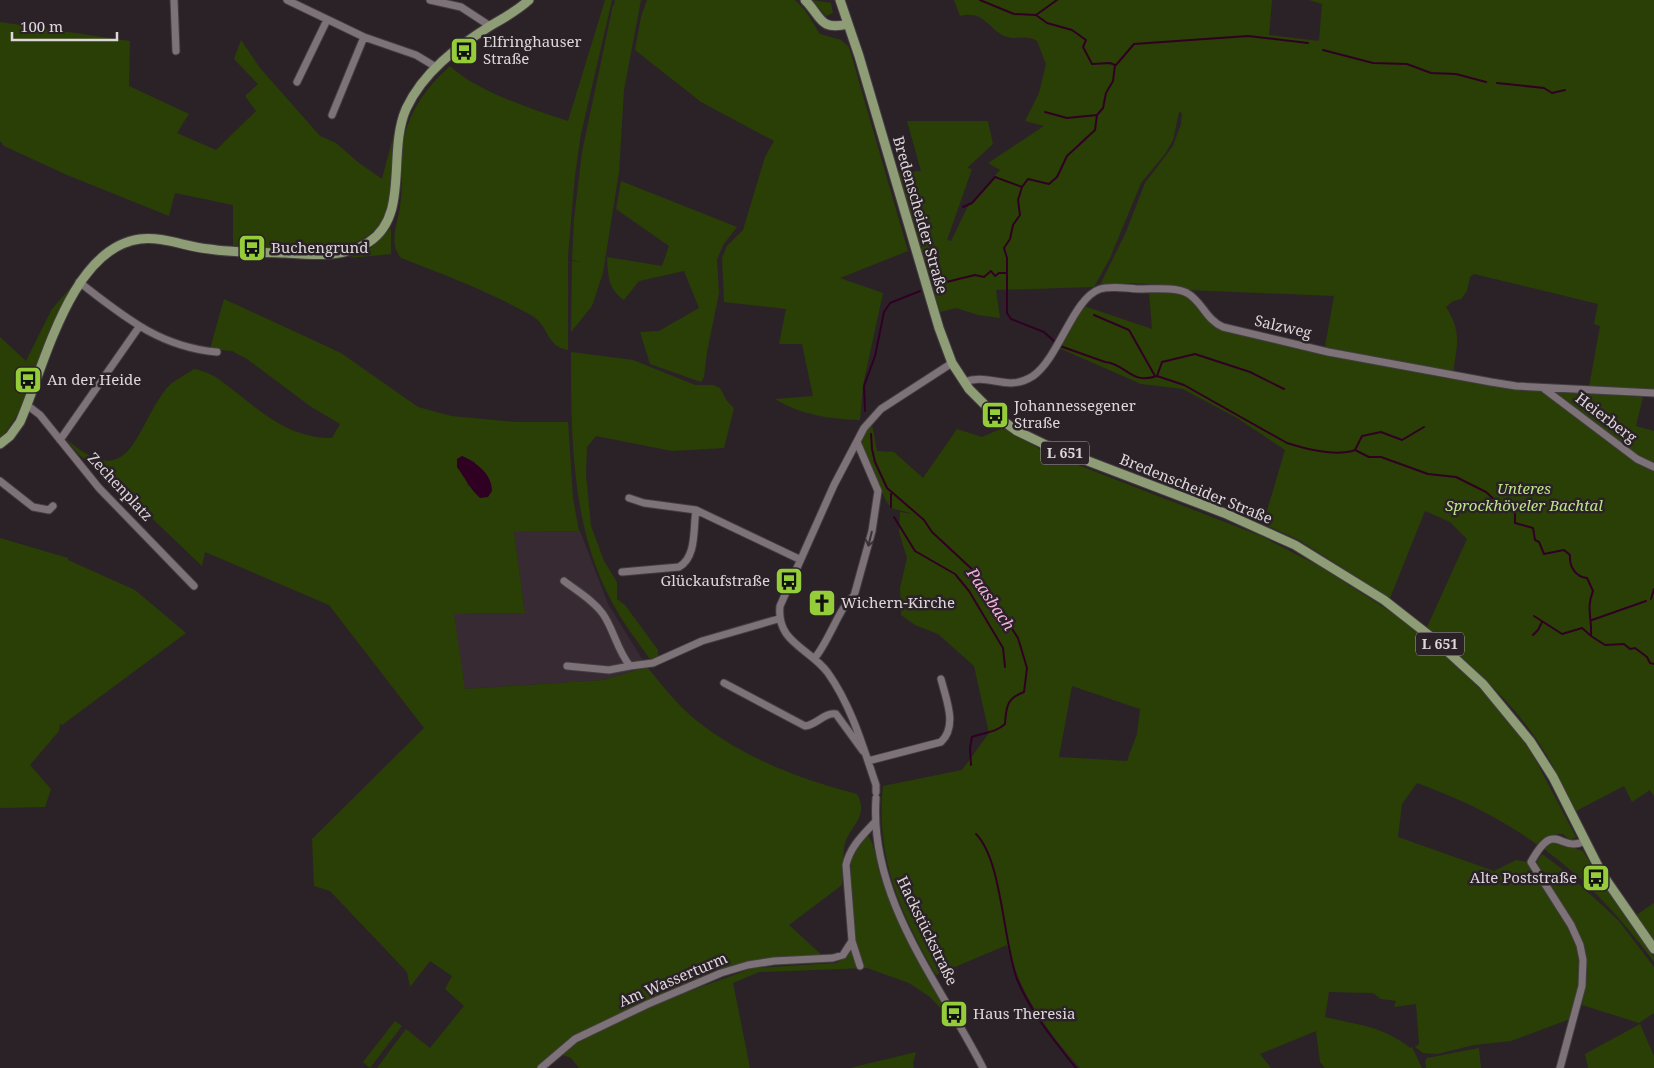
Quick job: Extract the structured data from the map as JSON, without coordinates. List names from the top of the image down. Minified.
{"streets":{"main road":["Bredenscheider Straße","L 651"],"street":["Salzweg","Heierberg","Zechenplatz","Hackstückstraße","Am Wasserturm"]},"crossings":[["Bredenscheider Straße","Salzweg"],["Salzweg","Heierberg"]],"water":["Paasbach"],"parks":["Unteres Sprockhöveler Bachtal"],"places":{"bus stop":["Elfringhauser Straße","Buchengrund","An der Heide","Johannessegener Straße","Glückaufstraße","Alte Poststraße","Haus Theresia"],"church":["Wichern-Kirche"]},"scale_bar":"100 m"}
